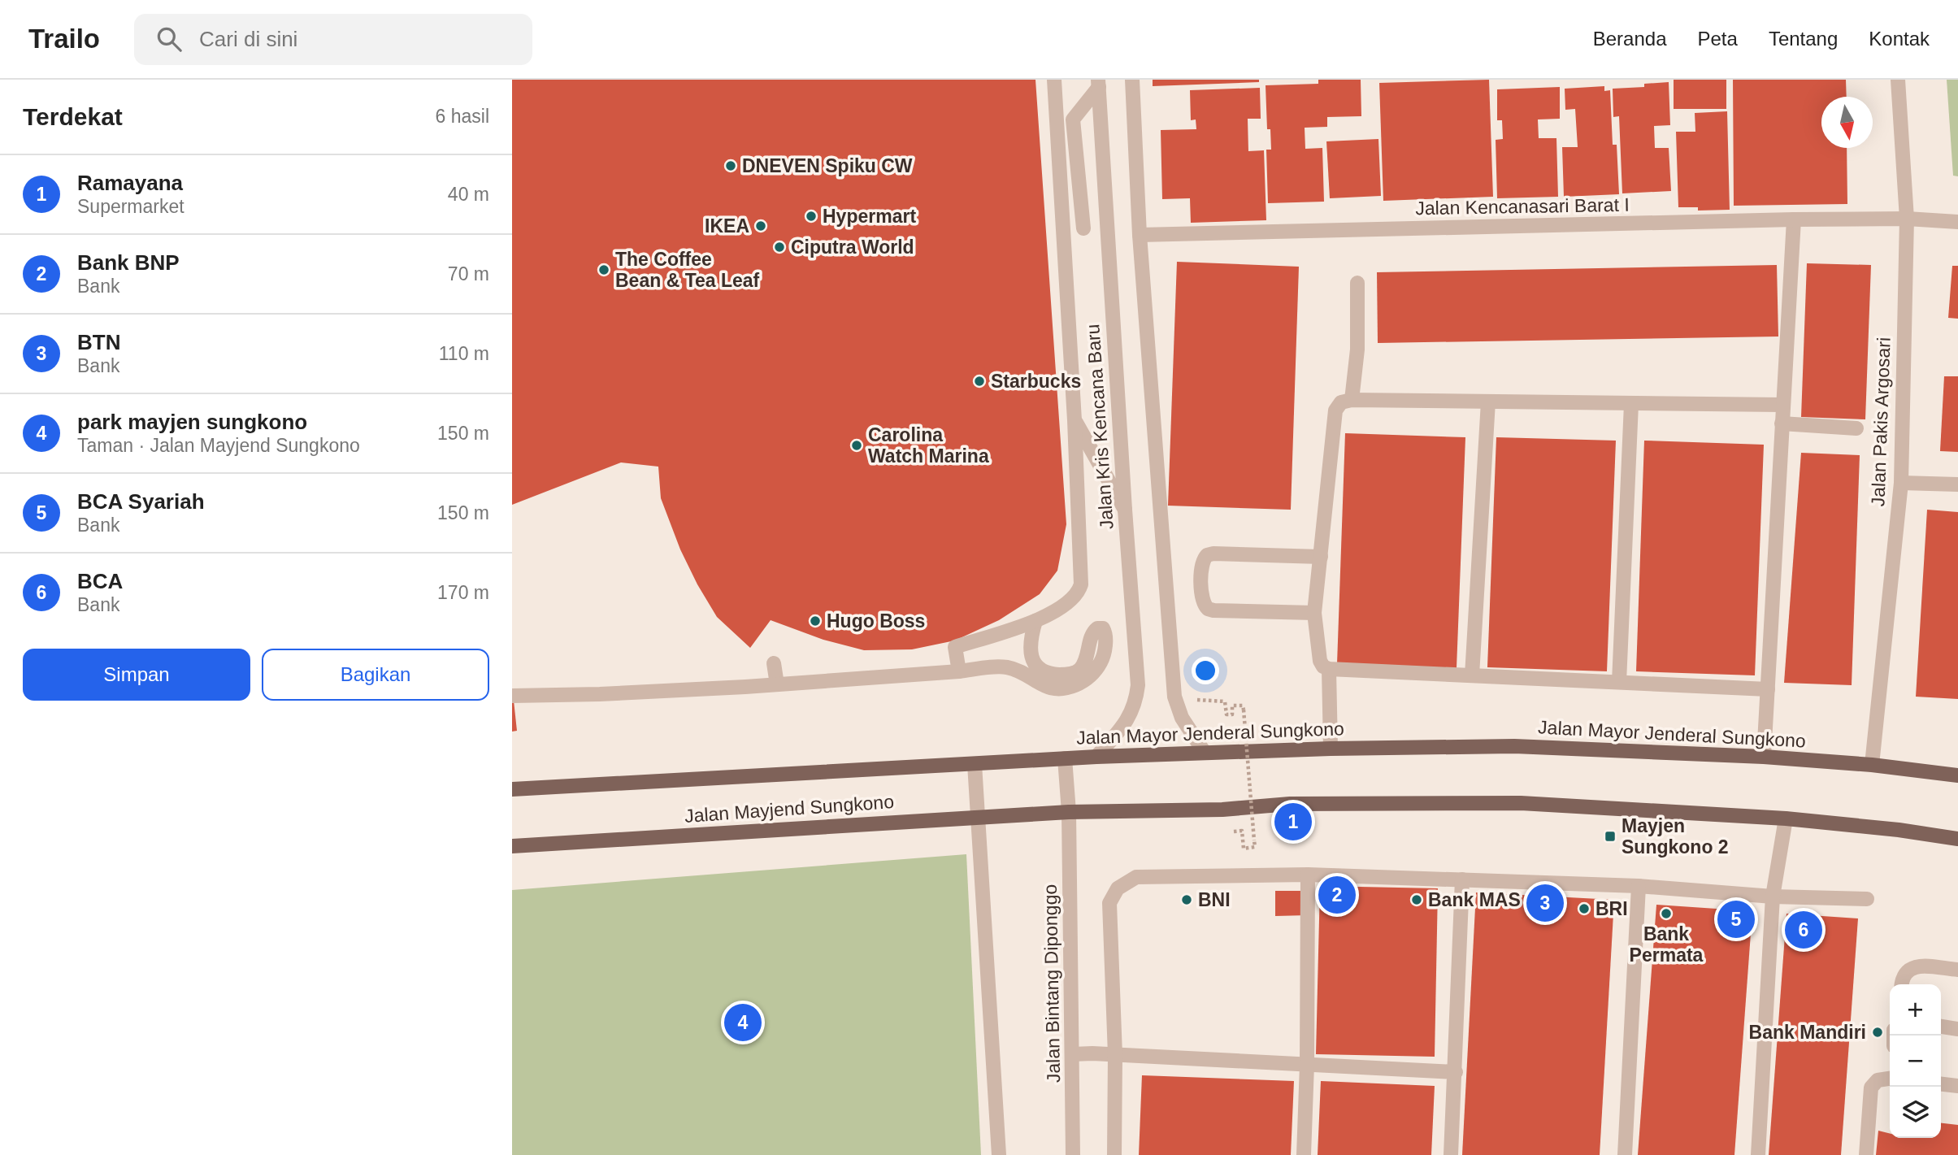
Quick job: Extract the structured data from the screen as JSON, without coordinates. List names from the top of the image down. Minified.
{"streets":{"main road":["Jalan Mayor Jenderal Sungkono","Jalan Mayjend Sungkono"],"street":["Jalan Kencanasari Barat I","Jalan Pakis Argosari","Jalan Kris Kencana Baru","Jalan Bintang Diponggo"]},"crossings":[["Jalan Kencanasari Barat I","Jalan Pakis Argosari"],["Jalan Pakis Argosari","Jalan Mayor Jenderal Sungkono"],["Jalan Kris Kencana Baru","Jalan Mayor Jenderal Sungkono"],["Jalan Mayor Jenderal Sungkono","Jalan Mayjend Sungkono"],["Jalan Mayor Jenderal Sungkono","Jalan Bintang Diponggo"],["Jalan Mayjend Sungkono","Jalan Bintang Diponggo"]],"places":{"other":["DNEVEN Spiku CW","Hypermart","IKEA","Ciputra World","The Coffee Bean & Tea Leaf","Starbucks","Carolina Watch Marina","Hugo Boss","BNI","Bank MAS","BRI","Bank Permata","Bank Mandiri"],"transit":["Mayjen Sungkono 2"]},"north":"bottom","page":{"header":"Trailo","search":"Cari di sini","nav":["Beranda","Peta","Tentang","Kontak"],"heading":["Terdekat","6 hasil"],"list":[{"mark":"1","name":"Ramayana","note":"Supermarket","value":"40 m"},{"mark":"2","name":"Bank BNP","note":"Bank","value":"70 m"},{"mark":"3","name":"BTN","note":"Bank","value":"110 m"},{"mark":"4","name":"park mayjen sungkono","note":"Taman · Jalan Mayjend Sungkono","value":"150 m"},{"mark":"5","name":"BCA Syariah","note":"Bank","value":"150 m"},{"mark":"6","name":"BCA","note":"Bank","value":"170 m"}],"buttons":["Simpan","Bagikan"],"pins":["1","2","3","5","6","4"],"map_buttons":["+","−"]}}
